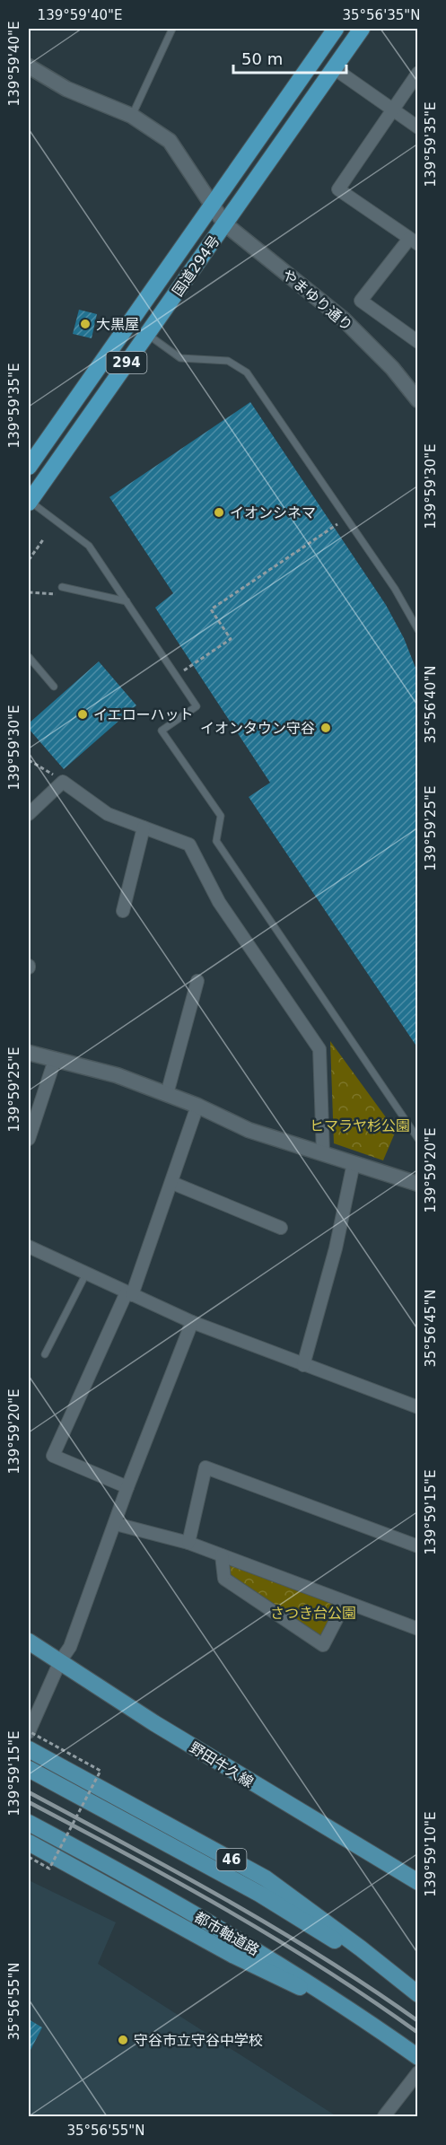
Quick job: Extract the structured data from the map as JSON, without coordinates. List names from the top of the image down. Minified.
{"streets":{"highway":["国道294号","294"],"main road":["野田牛久線","46","都市軸道路"],"street":["やまゆり通り"]},"crossings":[["国道294号","やまゆり通り"]],"parks":["ヒマラヤ杉公園","さつき台公園"],"places":["大黒屋","イオンシネマ","イエローハット","イオンタウン守谷","守谷市立守谷中学校"],"scale_bar":"50 m","coordinates":["139°59'40\"E","35°56'35\"N","139°59'35\"E","139°59'30\"E","35°56'40\"N","139°59'25\"E","139°59'20\"E","35°56'45\"N","139°59'15\"E","139°59'10\"E","35°56'55\"N"]}
